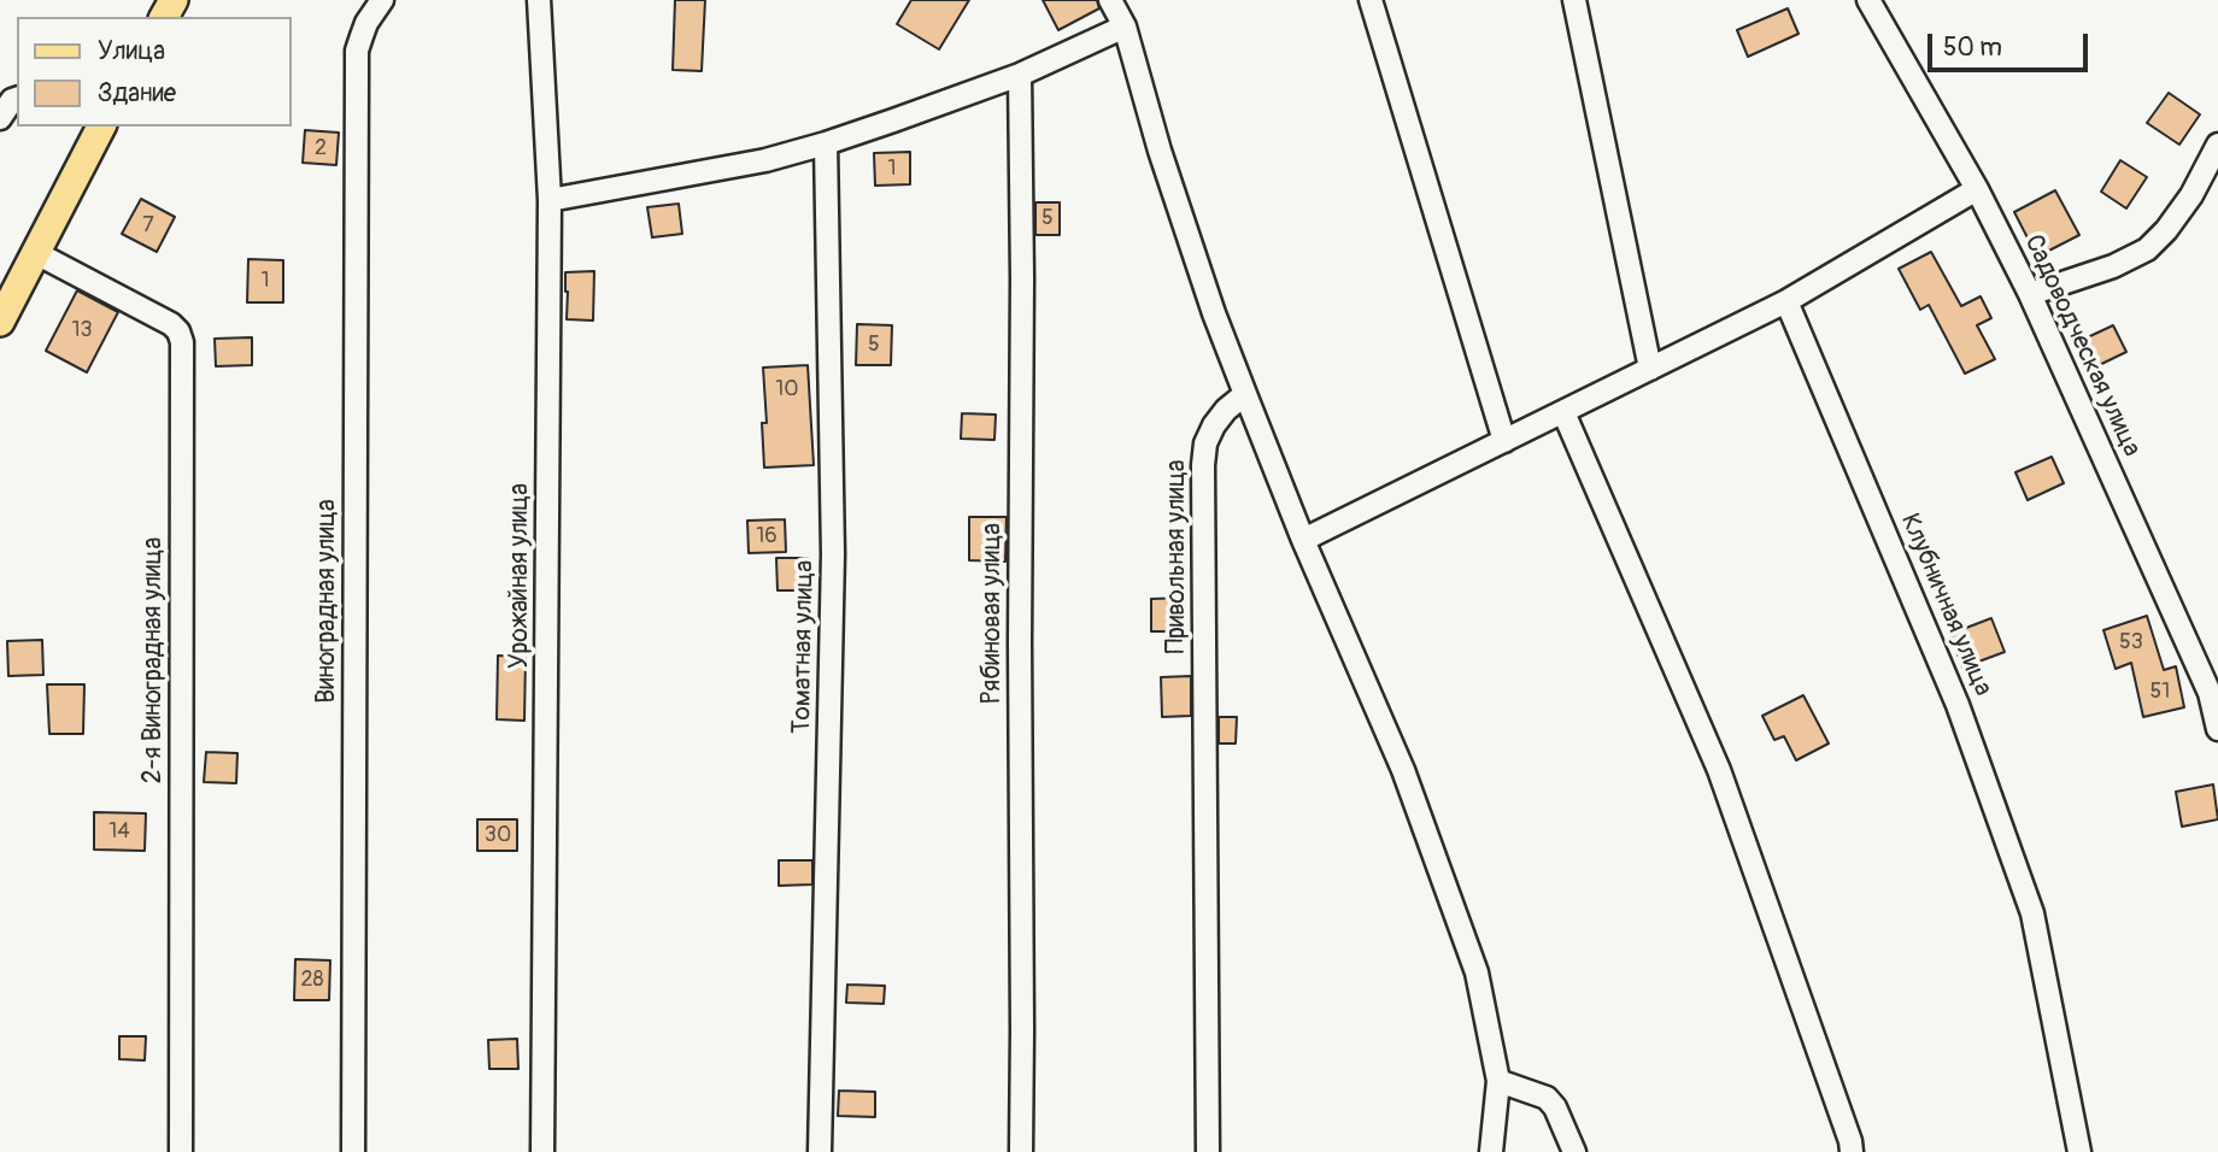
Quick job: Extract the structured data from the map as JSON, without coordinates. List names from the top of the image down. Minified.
{"streets":{"street":["Садоводческая улица","Привольная улица","Урожайная улица","Виноградная улица","Клубничная улица","Рябиновая улица","Томатная улица","2-я Виноградная улица"]},"house_numbers":["2","1","5","7","1","13","5","10","16","53","51","14","30","28"],"legend":["Улица","Здание"],"scale_bar":"50 m"}
